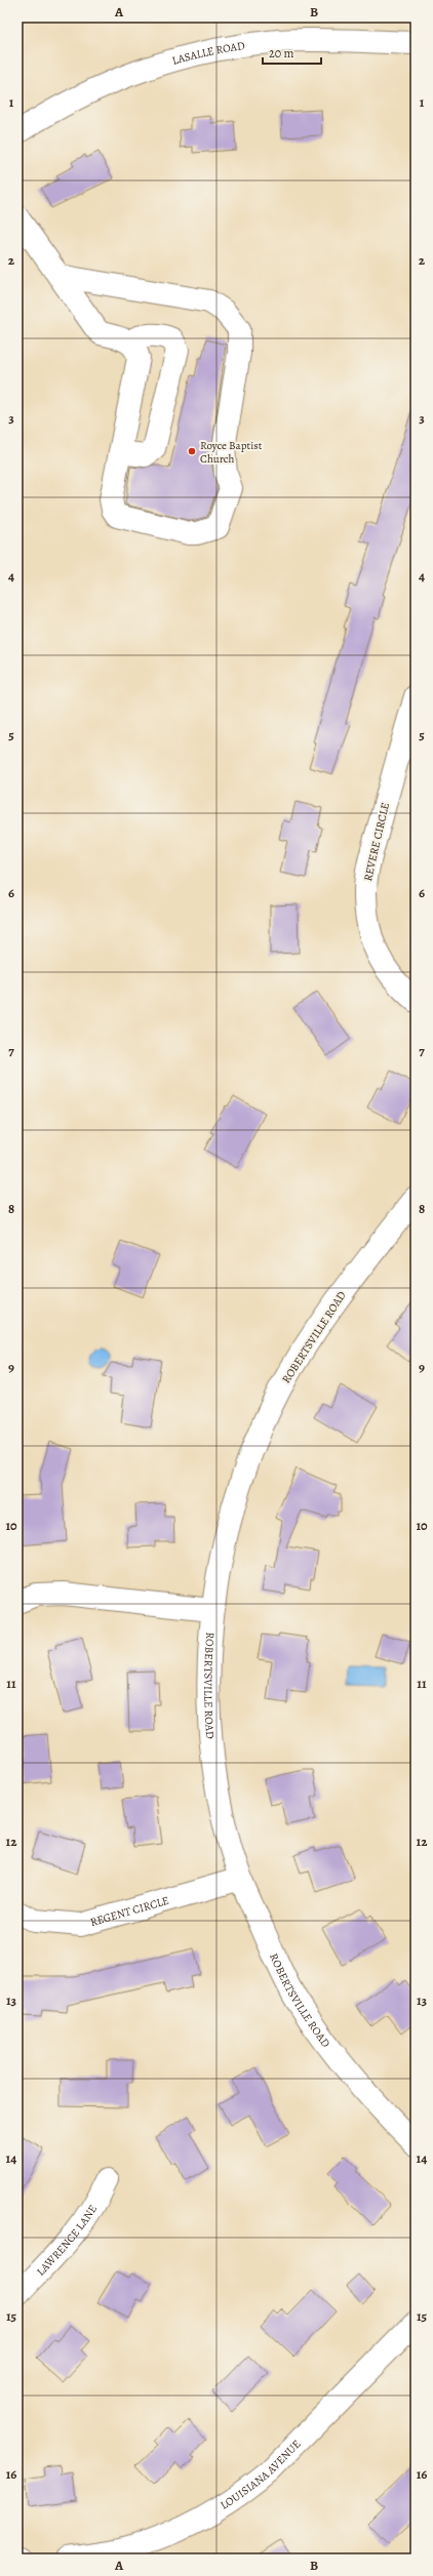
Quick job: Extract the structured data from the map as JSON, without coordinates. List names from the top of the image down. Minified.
{"streets":{"street":["LASALLE ROAD","REVERE CIRCLE","ROBERTSVILLE ROAD","REGENT CIRCLE","LAWRENCE LANE","LOUISIANA AVENUE"]},"crossings":[["ROBERTSVILLE ROAD","REGENT CIRCLE"]],"places":["Royce Baptist Church"],"scale_bar":"20 m","grid":{"columns":["A","B"],"rows":["1","2","3","4","5","6","7","8","9","10","11","12","13","14","15","16"]}}
